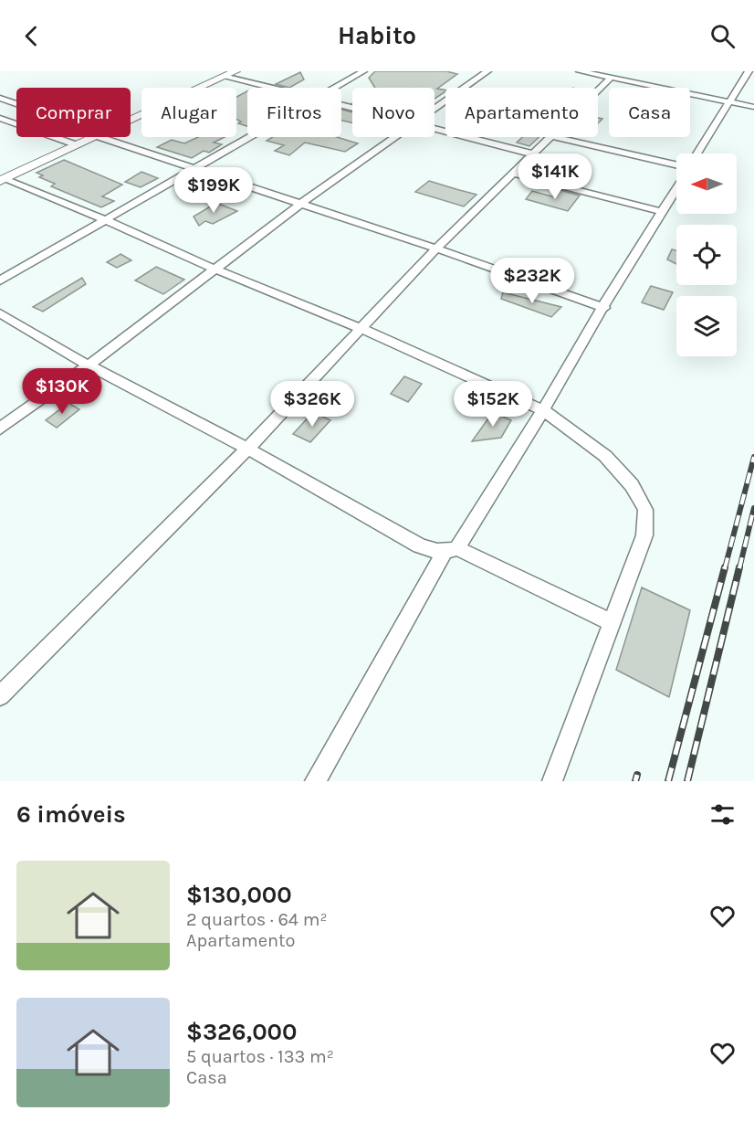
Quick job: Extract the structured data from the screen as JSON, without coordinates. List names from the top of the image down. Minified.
{"north":"left","page":{"header":"Habito","chip":["Comprar","Alugar","Filtros","Novo","Apartamento","Casa"],"price":["$141K","$199K","$232K","$130K","$326K","$152K"],"heading":"6 imóveis","list":[{"name":"$130,000","note":"2 quartos · 64 m² · Apartamento"},{"name":"$326,000","note":"5 quartos · 133 m² · Casa"}]}}
